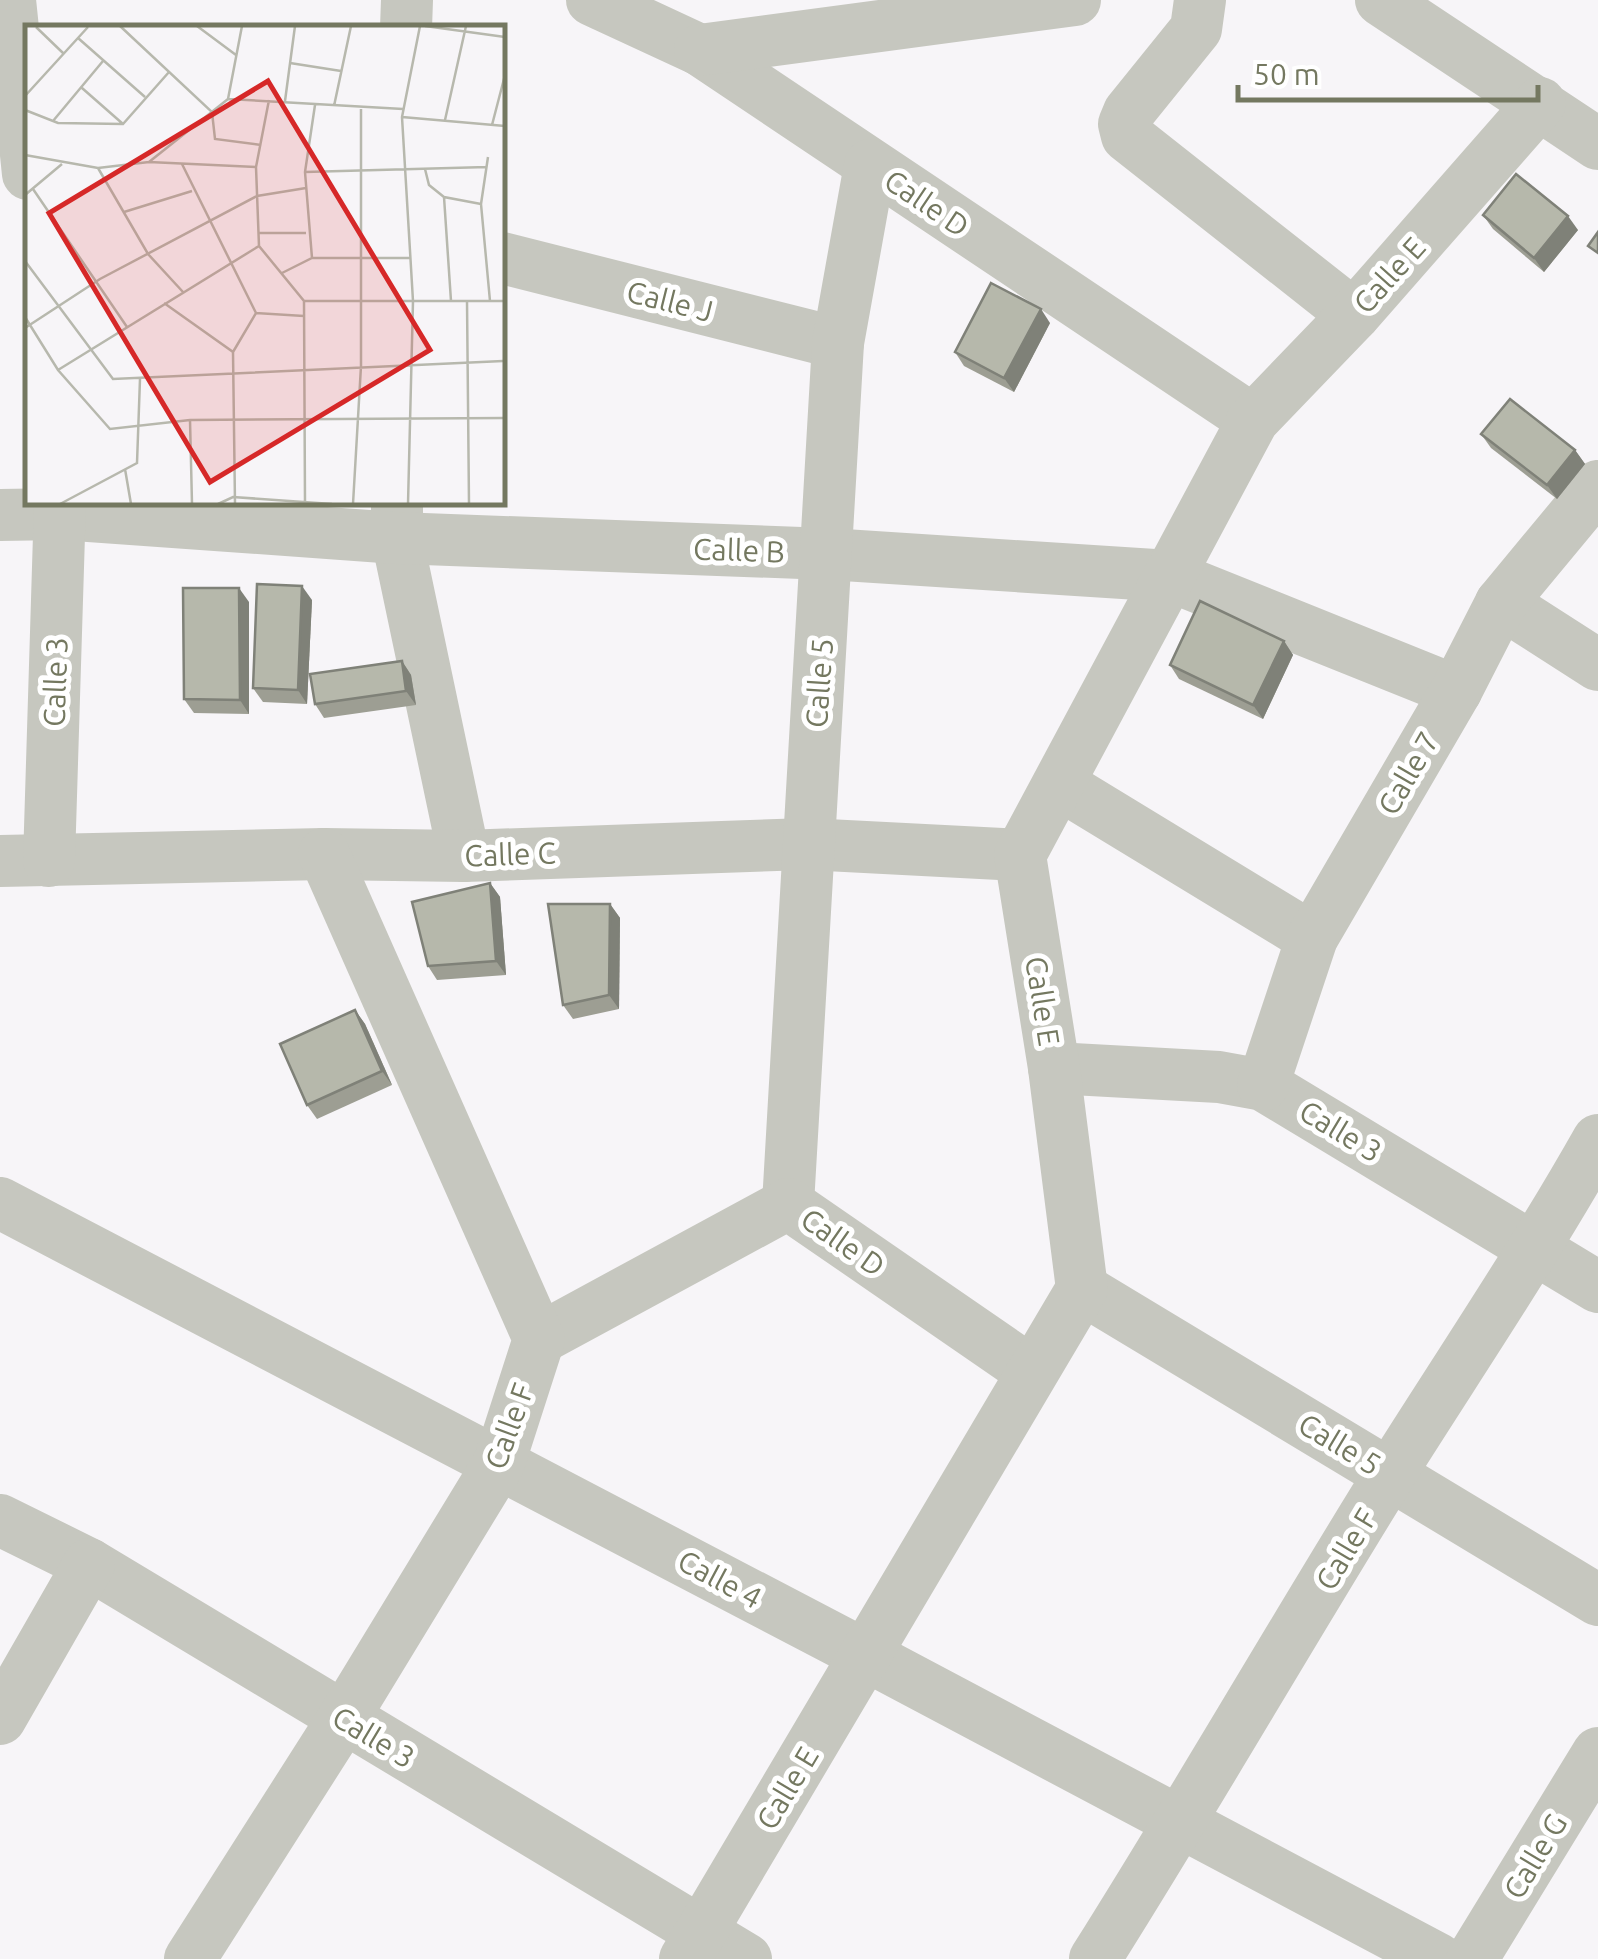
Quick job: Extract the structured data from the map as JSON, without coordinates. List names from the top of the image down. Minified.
{"streets":{"street":["Calle D","Calle E","Calle J","Calle B","Calle 3","Calle 5","Calle 7","Calle C","Calle F","Calle 4","Calle G"]},"crossings":[["Calle D","Calle E"],["Calle D","Calle 5"],["Calle D","Calle F"],["Calle E","Calle B"],["Calle E","Calle 3"],["Calle E","Calle 5"],["Calle E","Calle C"],["Calle E","Calle 4"],["Calle J","Calle 5"],["Calle B","Calle 3"],["Calle B","Calle 5"],["Calle B","Calle 7"],["Calle 3","Calle 7"],["Calle 3","Calle C"],["Calle 3","Calle F"],["Calle 5","Calle C"],["Calle 5","Calle F"],["Calle F","Calle 4"]],"scale_bar":"50 m"}
